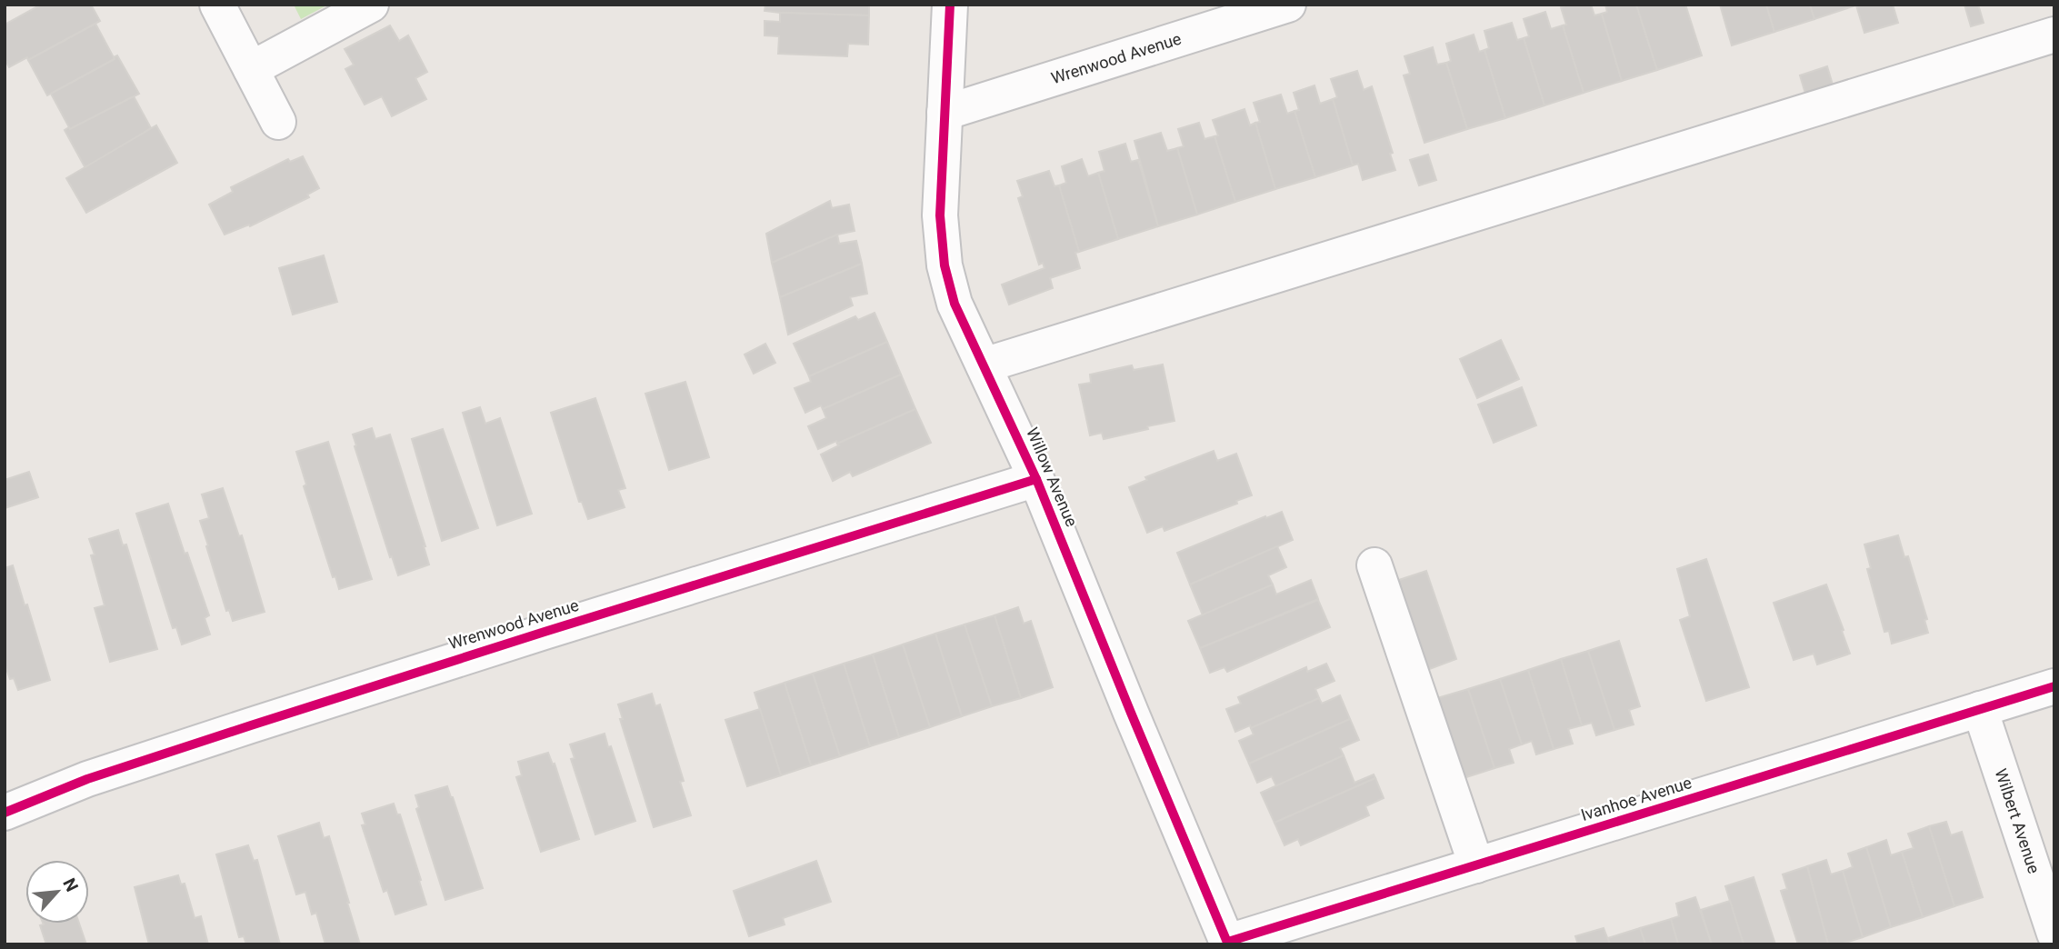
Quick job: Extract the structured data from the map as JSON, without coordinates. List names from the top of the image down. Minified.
{"streets":{"street":["Wrenwood Avenue","Willow Avenue","Ivanhoe Avenue","Wilbert Avenue"]},"crossings":[["Wrenwood Avenue","Willow Avenue"],["Willow Avenue","Ivanhoe Avenue"],["Ivanhoe Avenue","Wilbert Avenue"]],"north":"top right"}
